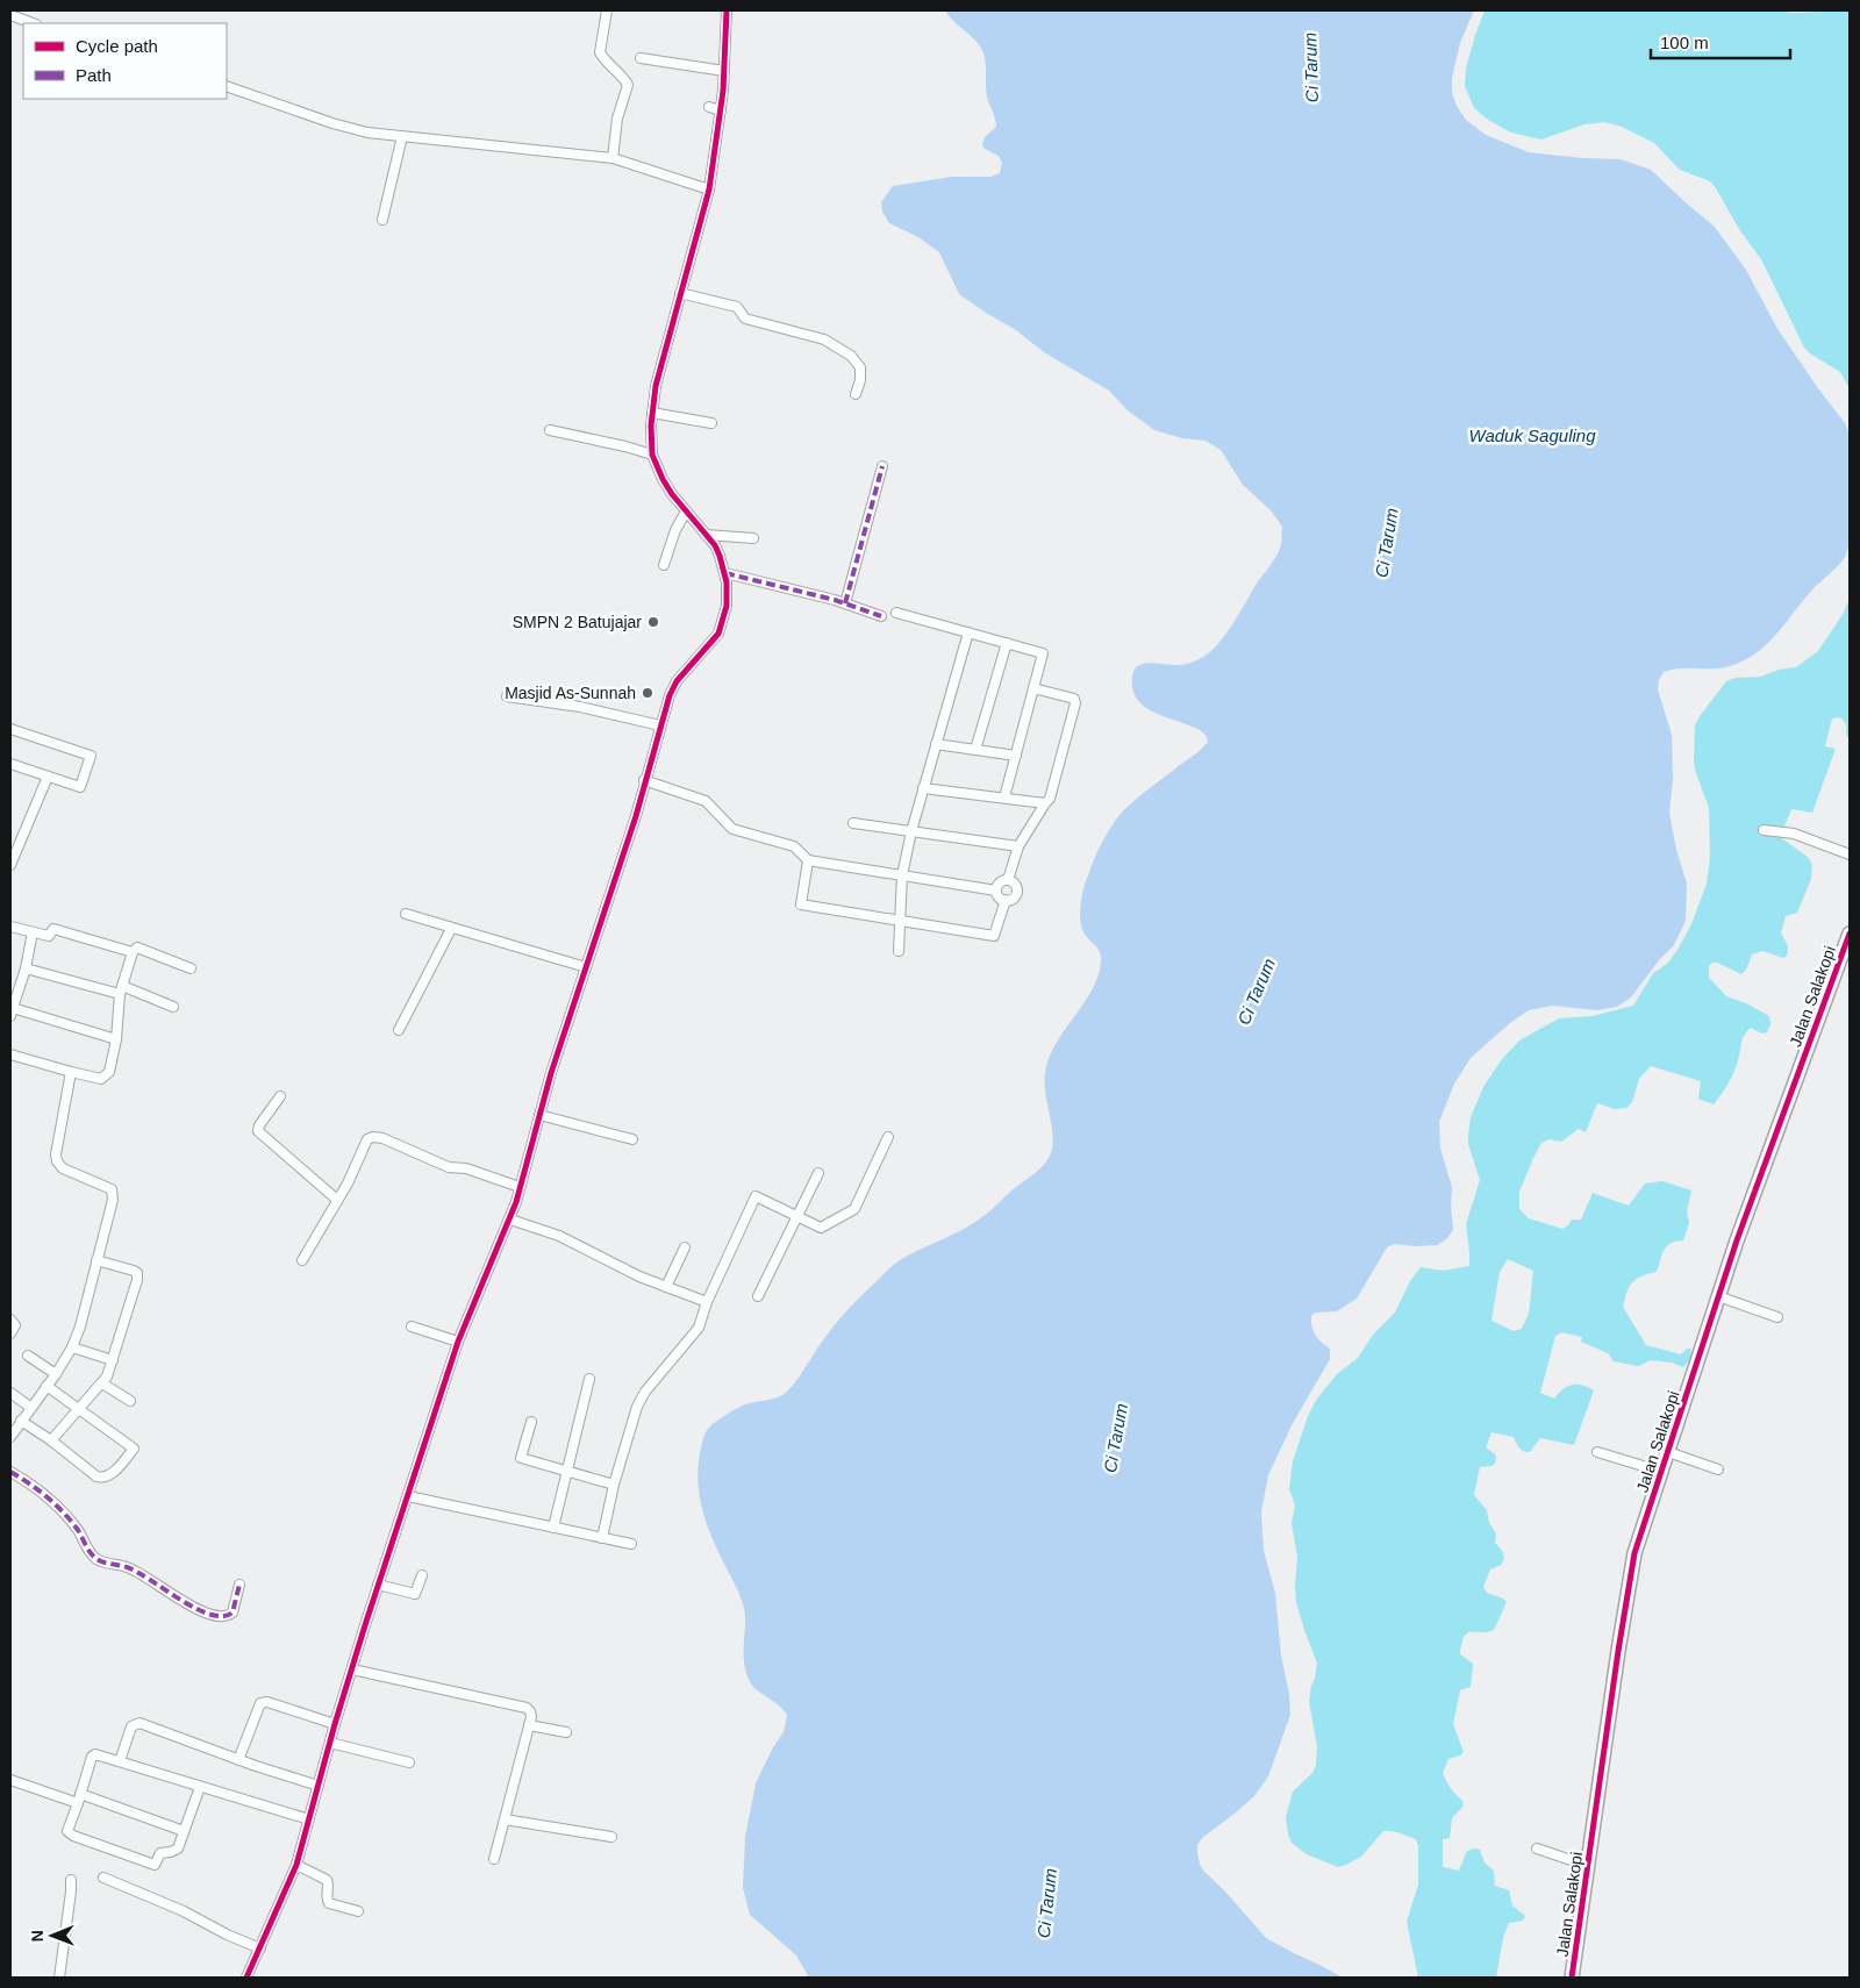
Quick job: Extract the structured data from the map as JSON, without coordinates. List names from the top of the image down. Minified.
{"streets":{"street":["Jalan Salakopi"]},"water":["Ci Tarum","Waduk Saguling"],"places":["SMPN 2 Batujajar","Masjid As-Sunnah"],"legend":["Cycle path","Path"],"scale_bar":"100 m","north":"left"}
